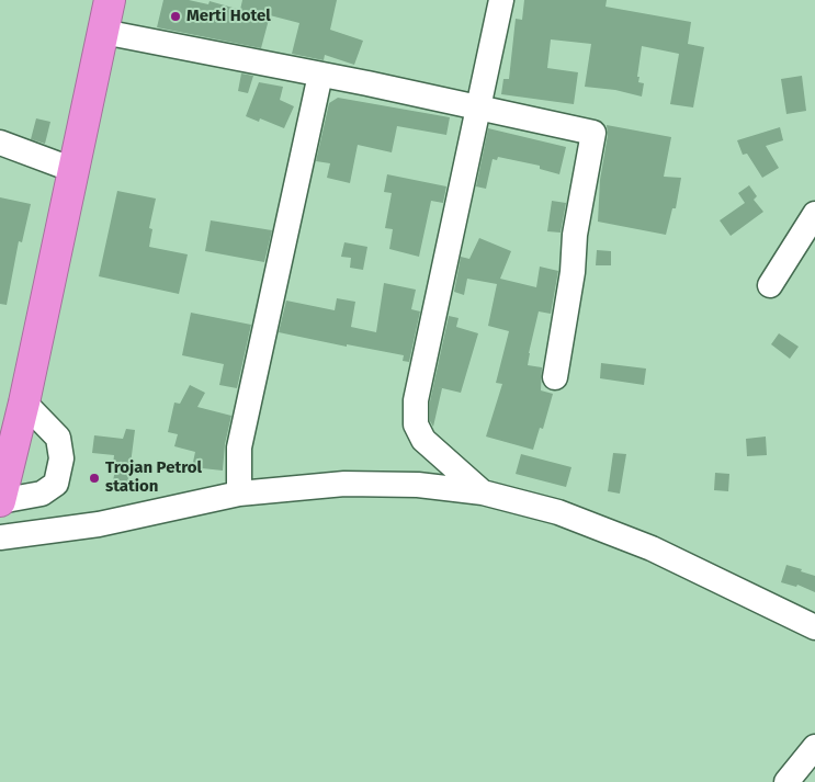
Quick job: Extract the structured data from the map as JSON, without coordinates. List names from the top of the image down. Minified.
{"places":["Merti Hotel","Trojan Petrol station"]}
